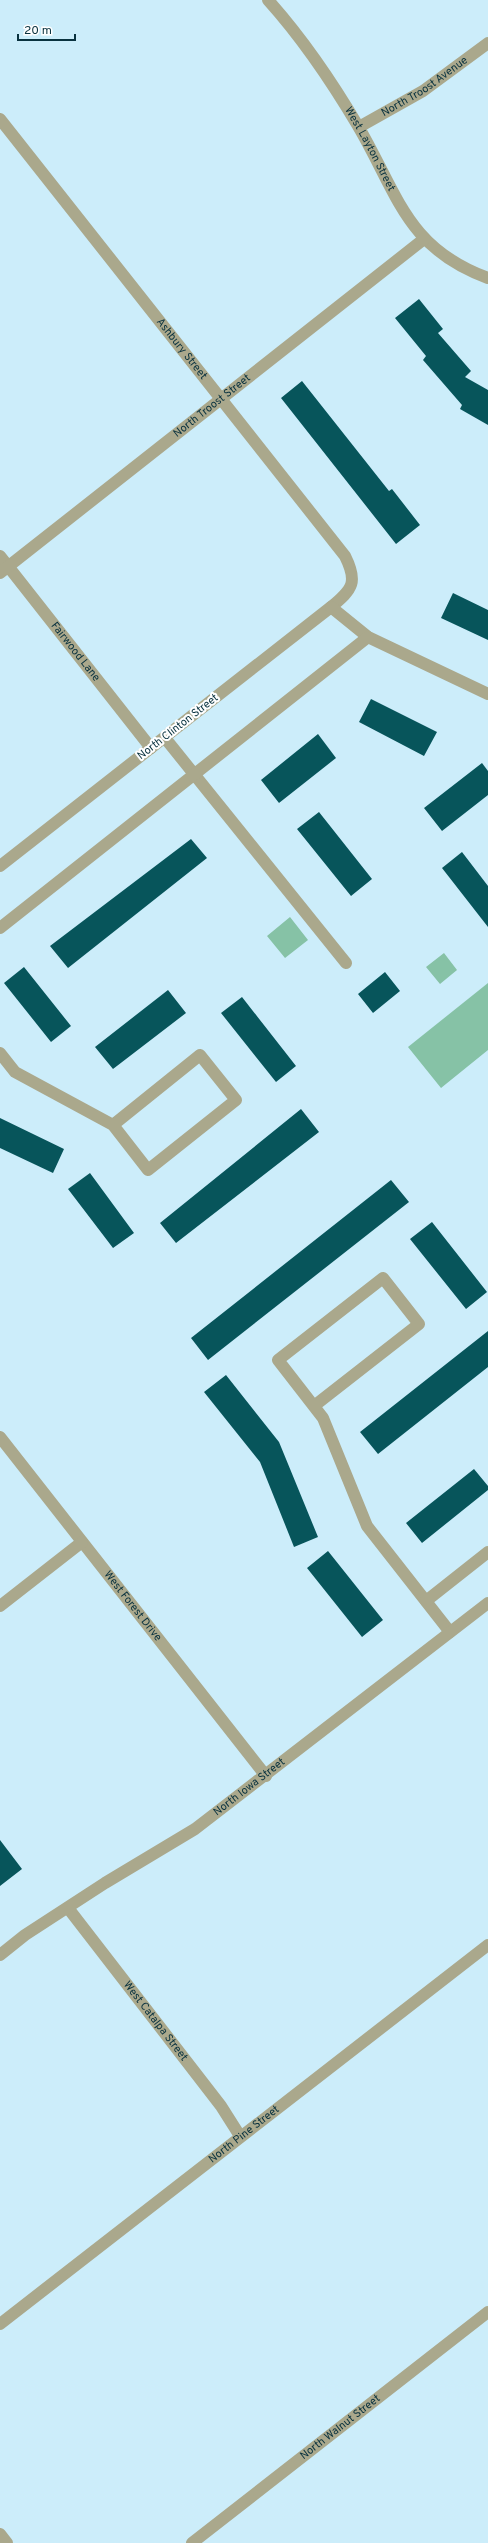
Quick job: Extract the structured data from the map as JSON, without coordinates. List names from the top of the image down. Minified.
{"streets":{"street":["North Troost Avenue","West Layton Street","Ashbury Street","North Troost Street","Fairwood Lane","North Clinton Street","West Forest Drive","North Iowa Street","West Catalpa Street","North Pine Street","North Walnut Street"]},"crossings":[["North Troost Avenue","West Layton Street"],["West Layton Street","North Troost Street"],["Ashbury Street","North Troost Street"],["Ashbury Street","North Clinton Street"],["North Troost Street","Fairwood Lane"],["Fairwood Lane","North Clinton Street"],["West Forest Drive","North Iowa Street"],["North Iowa Street","West Catalpa Street"],["West Catalpa Street","North Pine Street"]],"scale_bar":"20 m"}
